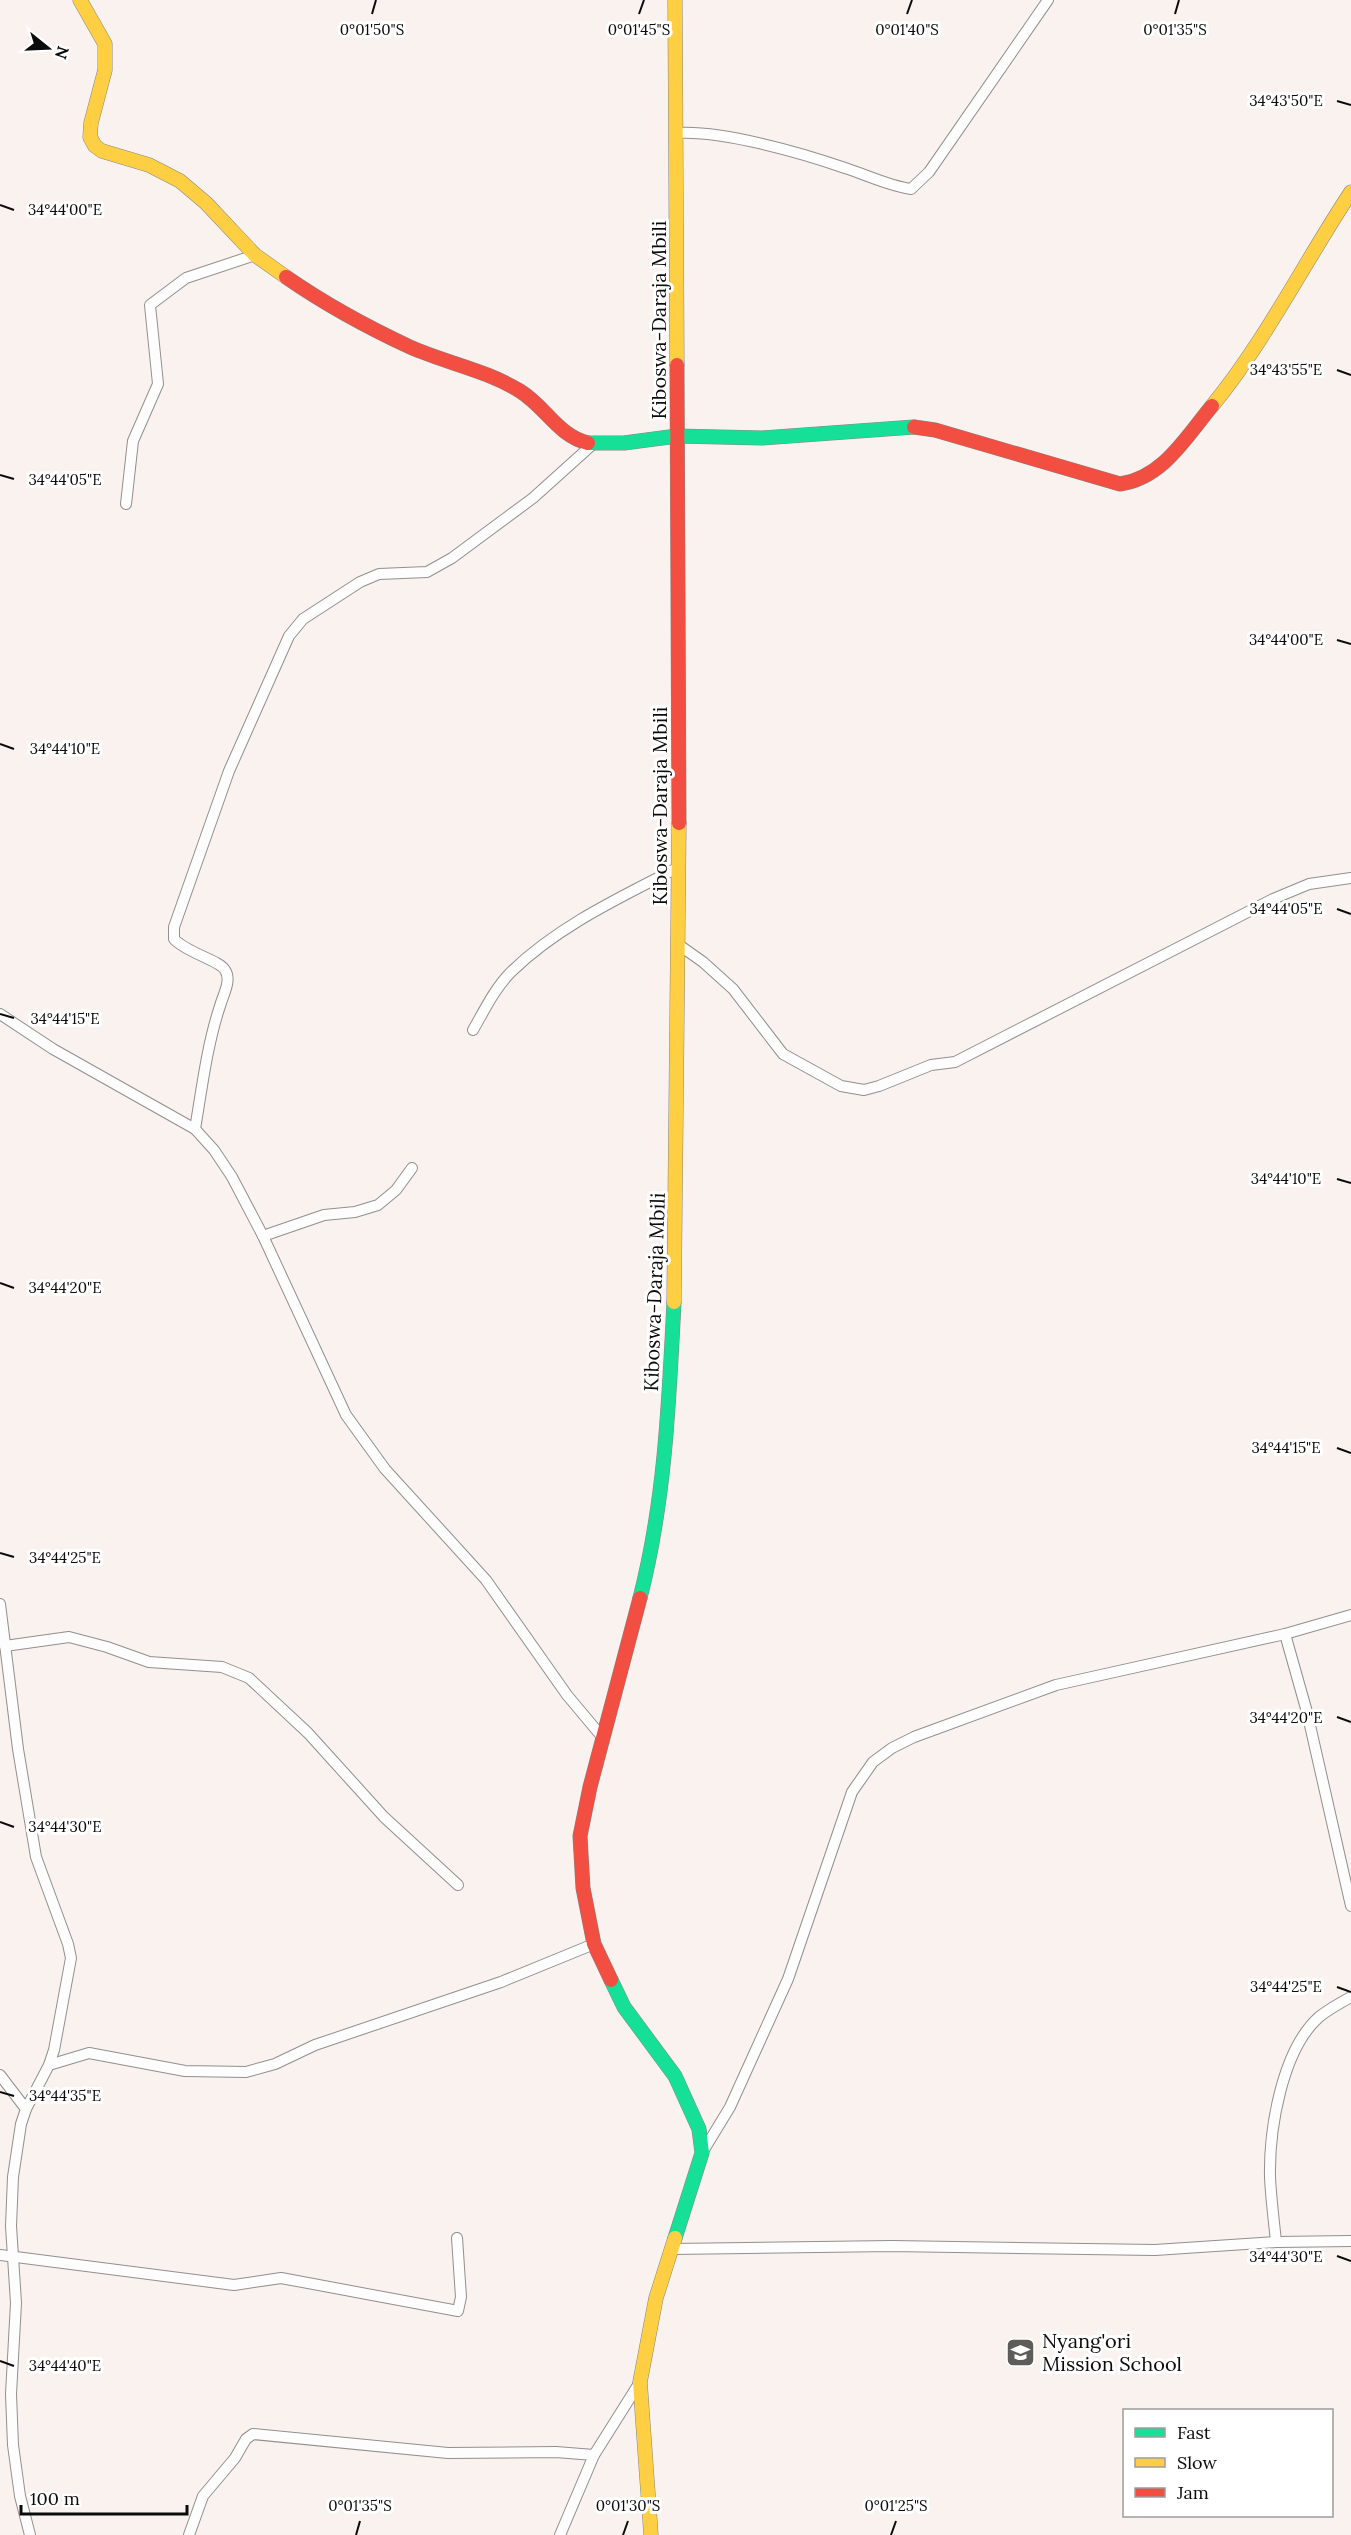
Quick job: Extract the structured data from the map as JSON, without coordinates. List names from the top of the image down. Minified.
{"streets":{"main road":["Kiboswa-Daraja Mbili"]},"places":{"school or university":["Nyang'ori Mission School"]},"legend":["Fast","Slow","Jam"],"scale_bar":"100 m","north":"right","coordinates":["0°01'50\"S","0°01'45\"S","0°01'40\"S","0°01'35\"S","34°43'50\"E","34°44'00\"E","34°43'55\"E","34°44'05\"E","34°44'10\"E","34°44'15\"E","34°44'20\"E","34°44'25\"E","34°44'30\"E","34°44'35\"E","34°44'40\"E","0°01'30\"S","0°01'25\"S"]}
